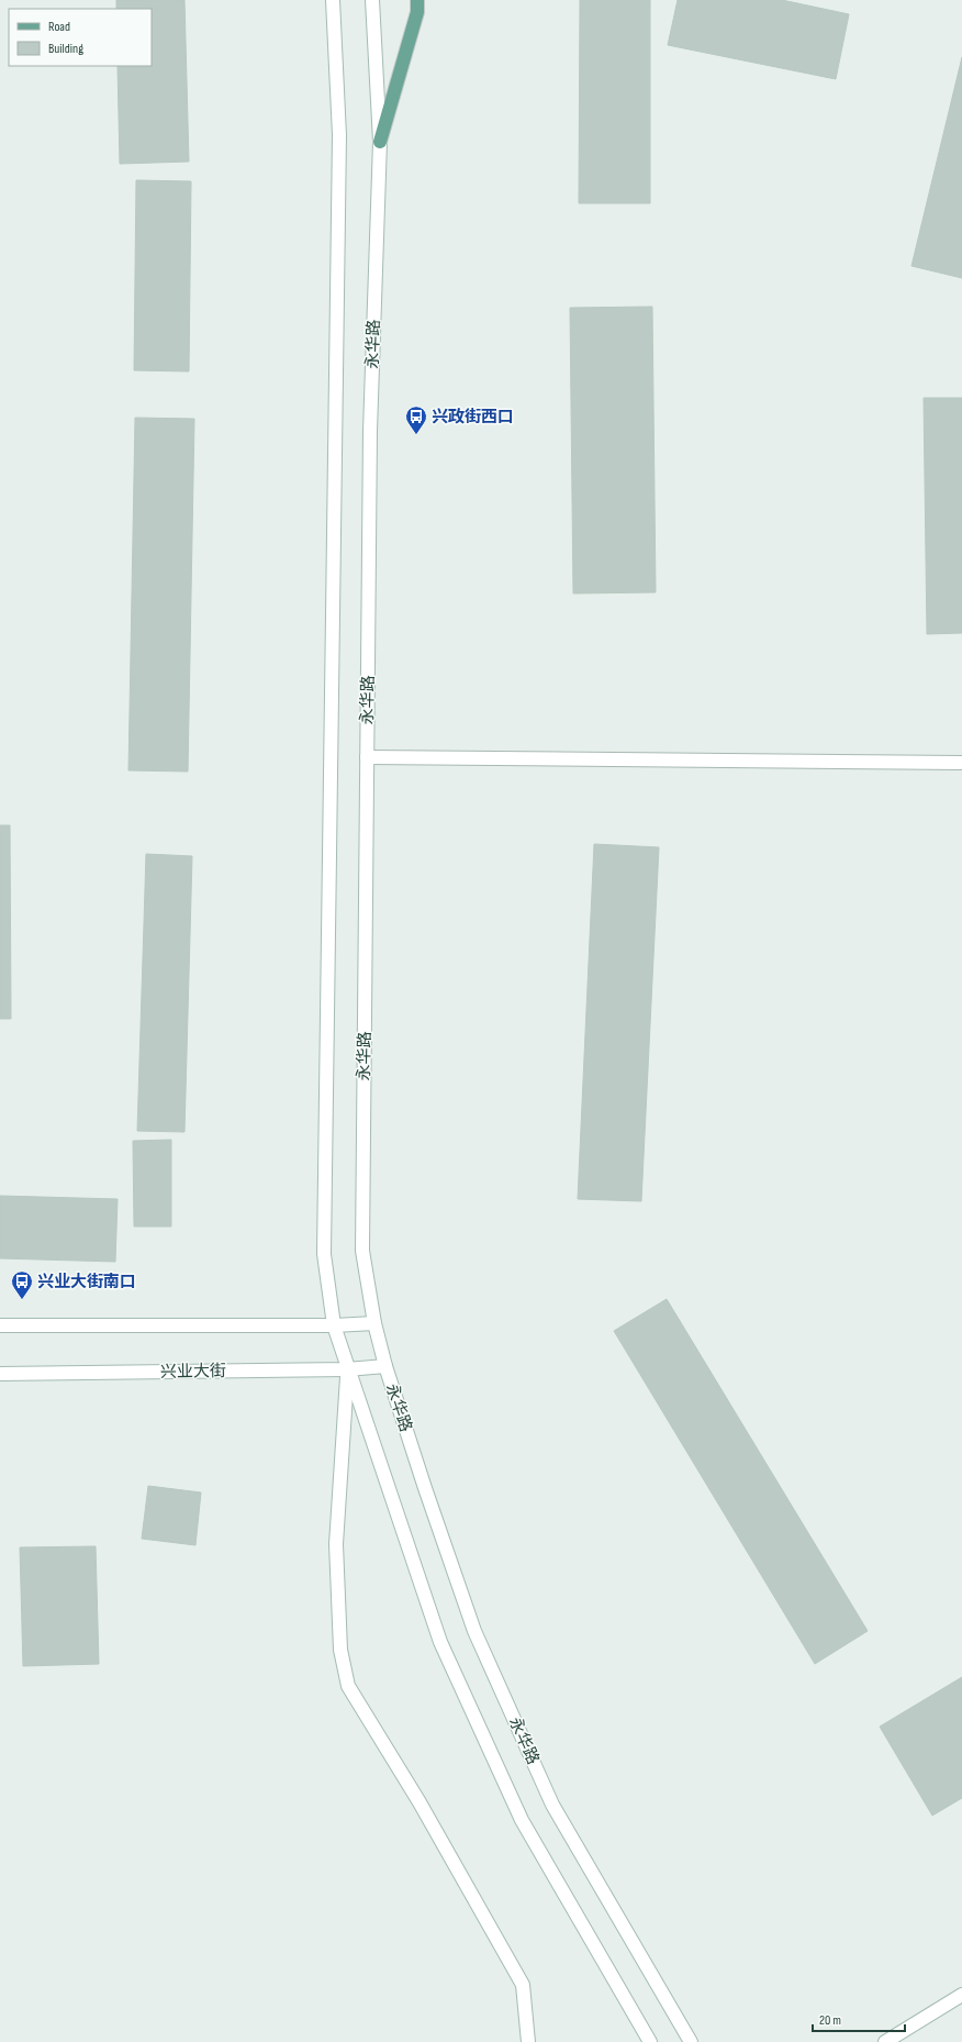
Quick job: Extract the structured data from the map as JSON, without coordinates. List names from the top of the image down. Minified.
{"streets":{"main road":["永华路","兴业大街"]},"crossings":[["永华路","兴业大街"]],"places":{"bus stop":["兴政街西口","兴业大街南口"]},"legend":["Road","Building"],"scale_bar":"20 m"}
